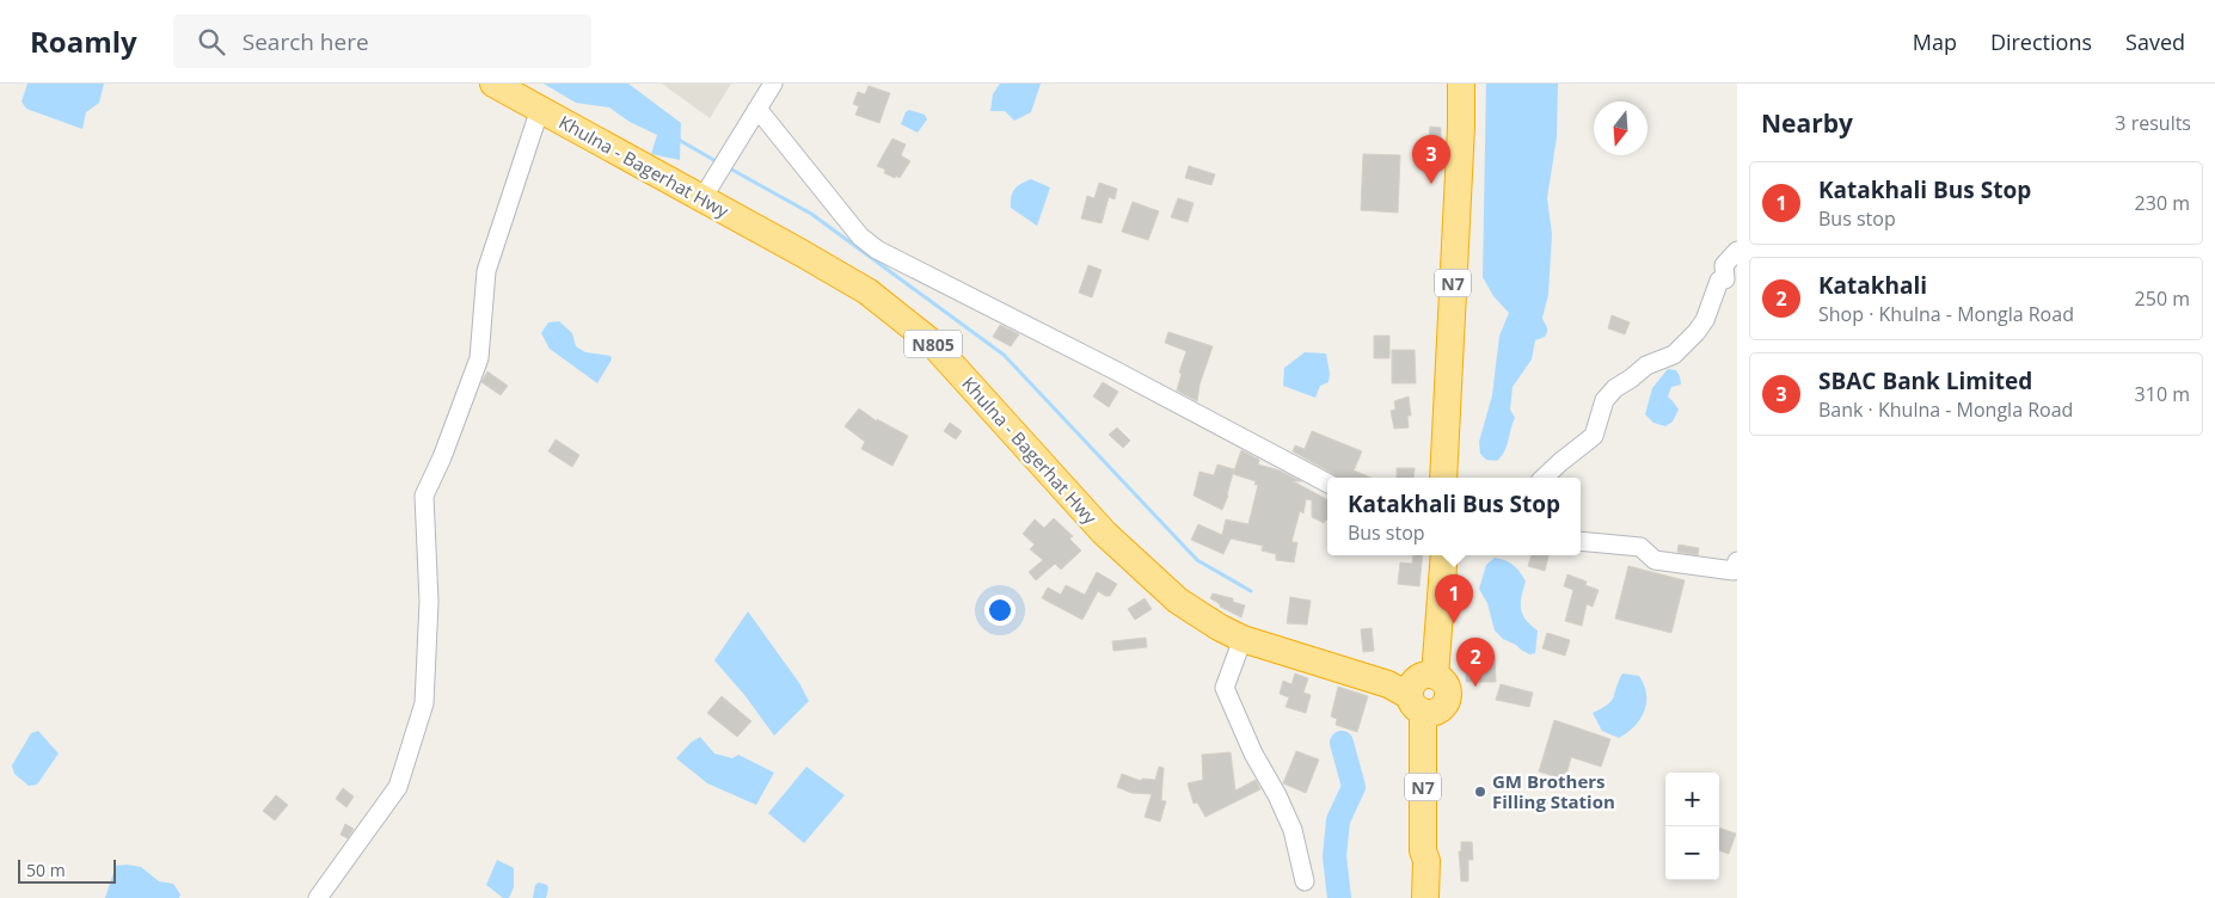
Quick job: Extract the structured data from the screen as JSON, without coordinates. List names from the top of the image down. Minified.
{"streets":{"highway":["Khulna - Bagerhat Hwy","N7","N805"]},"crossings":[["Khulna - Bagerhat Hwy","N7"]],"places":["GM Brothers Filling Station"],"scale_bar":"50 m","north":"bottom","page":{"header":"Roamly","search":"Search here","nav":["Map","Directions","Saved"],"heading":["Nearby","3 results"],"pins":["3","1","2"],"list":[{"mark":"1","name":"Katakhali Bus Stop","note":"Bus stop","value":"230 m"},{"mark":"2","name":"Katakhali","note":"Shop · Khulna - Mongla Road","value":"250 m"},{"mark":"3","name":"SBAC Bank Limited","note":"Bank · Khulna - Mongla Road","value":"310 m"}],"popup":["Katakhali Bus Stop","Bus stop"],"map_buttons":["+","−"],"scale":"50 m"}}
